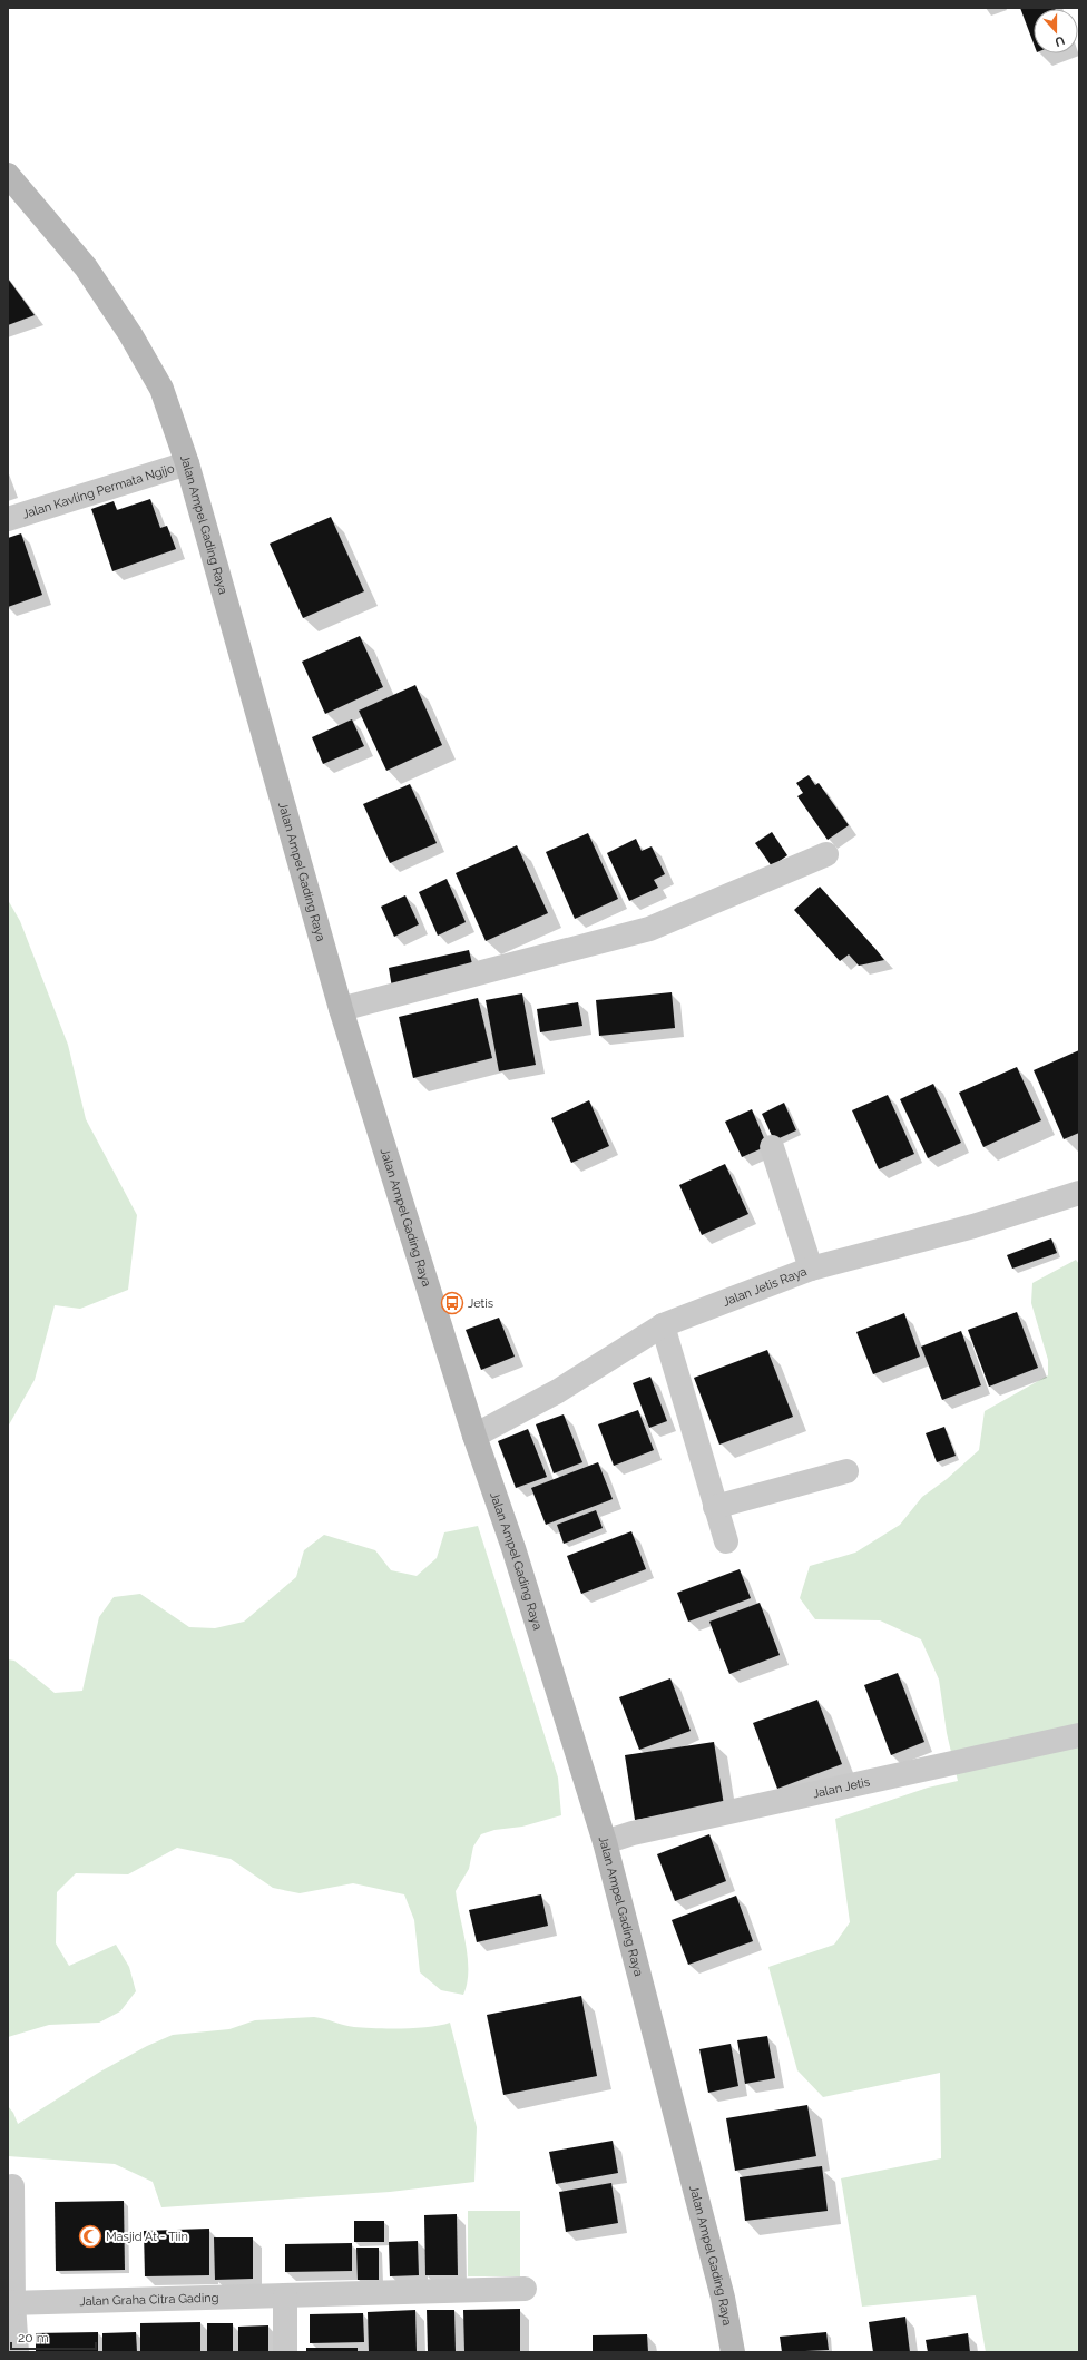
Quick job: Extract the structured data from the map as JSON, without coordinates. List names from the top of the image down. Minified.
{"streets":{"main road":["Jalan Ampel Gading Raya"],"street":["Jalan Kavling Permata Ngijo","Jalan Jetis Raya","Jalan Jetis","Jalan Graha Citra Gading"]},"crossings":[["Jalan Kavling Permata Ngijo","Jalan Ampel Gading Raya"],["Jalan Ampel Gading Raya","Jalan Jetis Raya"],["Jalan Ampel Gading Raya","Jalan Jetis"]],"places":{"bus stop":["Jetis"],"mosque":["Masjid At - Tiin"]},"scale_bar":"20 m","north":"bottom"}
